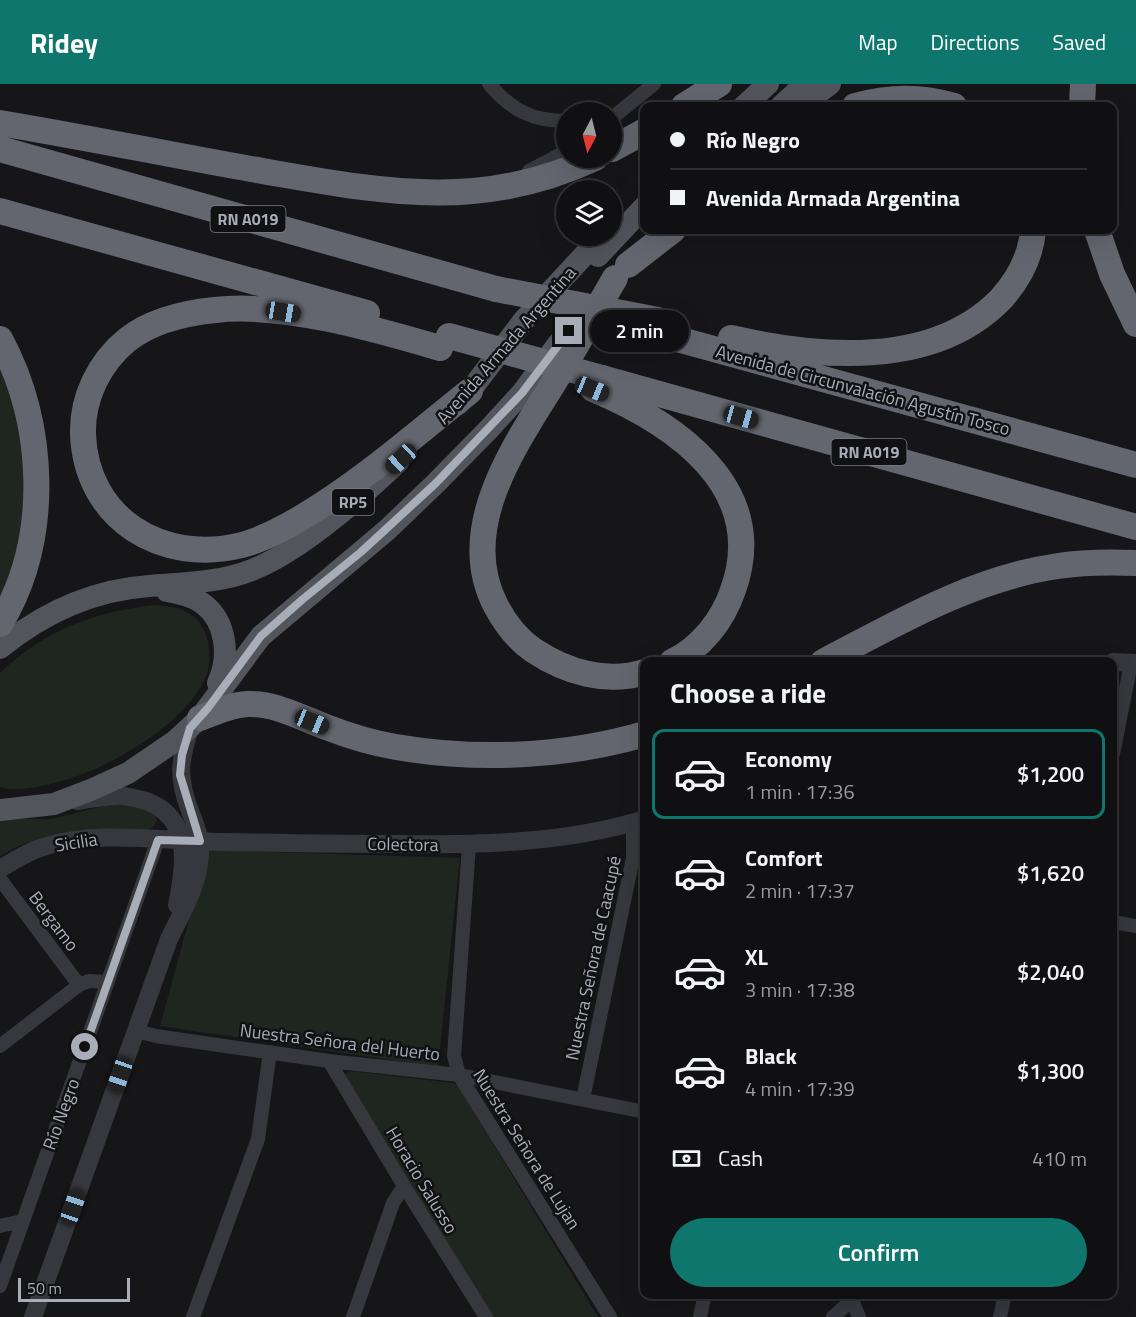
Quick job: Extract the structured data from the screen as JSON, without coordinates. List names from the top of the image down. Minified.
{"streets":{"highway":["RN A019","Avenida de Circunvalación Agustín Tosco"],"main road":["Avenida Armada Argentina","RP5"],"street":["Sicilia","Colectora","Bergamo","Nuestra Señora de Caacupé","Nuestra Señora del Huerto","Río Negro","Nuestra Señora de Lujan","Horacio Salusso"]},"crossings":[["Sicilia","Colectora"],["Sicilia","Río Negro"],["Colectora","Nuestra Señora de Caacupé"],["Colectora","Río Negro"],["Colectora","Nuestra Señora de Lujan"],["Nuestra Señora de Caacupé","Nuestra Señora del Huerto"],["Nuestra Señora del Huerto","Nuestra Señora de Lujan"],["Nuestra Señora del Huerto","Horacio Salusso"]],"scale_bar":"50 m","north":"bottom","page":{"header":"Ridey","nav":["Map","Directions","Saved"],"banner":["Río Negro","Avenida Armada Argentina"],"bubble":"2 min","heading":"Choose a ride","list":[{"name":"Economy","note":"1 min · 17:36","value":"$1,200"},{"name":"Comfort","note":"2 min · 17:37","value":"$1,620"},{"name":"XL","note":"3 min · 17:38","value":"$2,040"},{"name":"Black","note":"4 min · 17:39","value":"$1,300"}],"pay":["Cash","410 m"],"buttons":"Confirm","scale":"50 m"}}
